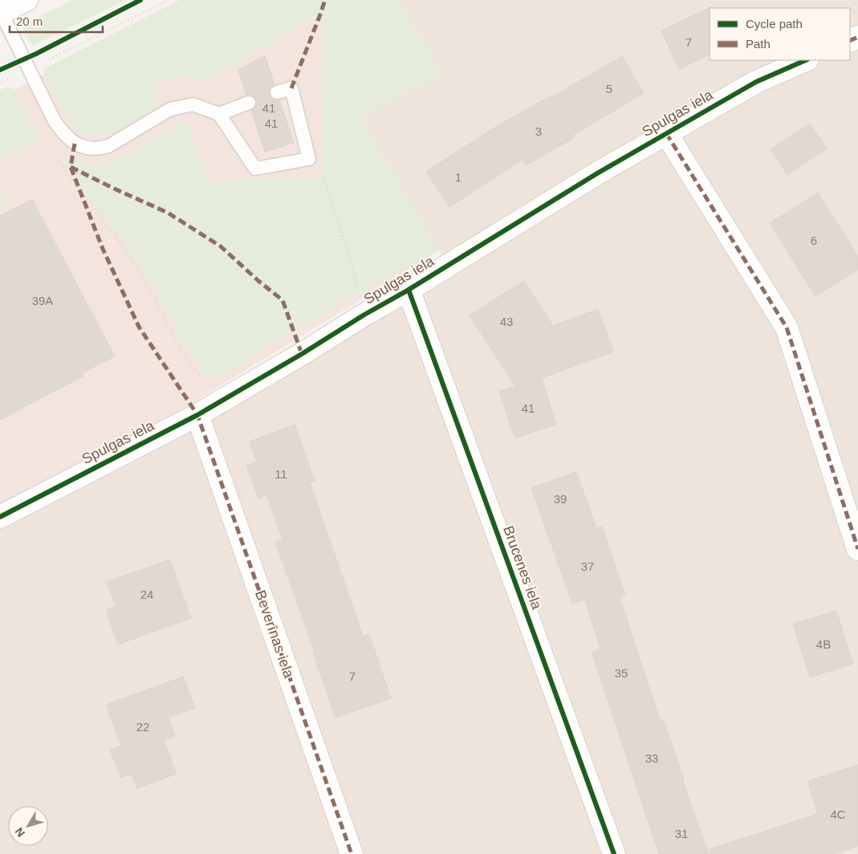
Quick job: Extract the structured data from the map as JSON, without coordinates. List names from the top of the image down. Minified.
{"streets":{"street":["Spulgas iela","Brucenes iela","Beverīnas iela"]},"crossings":[["Spulgas iela","Brucenes iela"],["Spulgas iela","Beverīnas iela"]],"house_numbers":["7","5","41","41","3","1","6","39A","43","41","11","39","37","24","4B","35","7","22","33","4C","31"],"legend":["Cycle path","Path"],"scale_bar":"20 m","north":"bottom left"}
